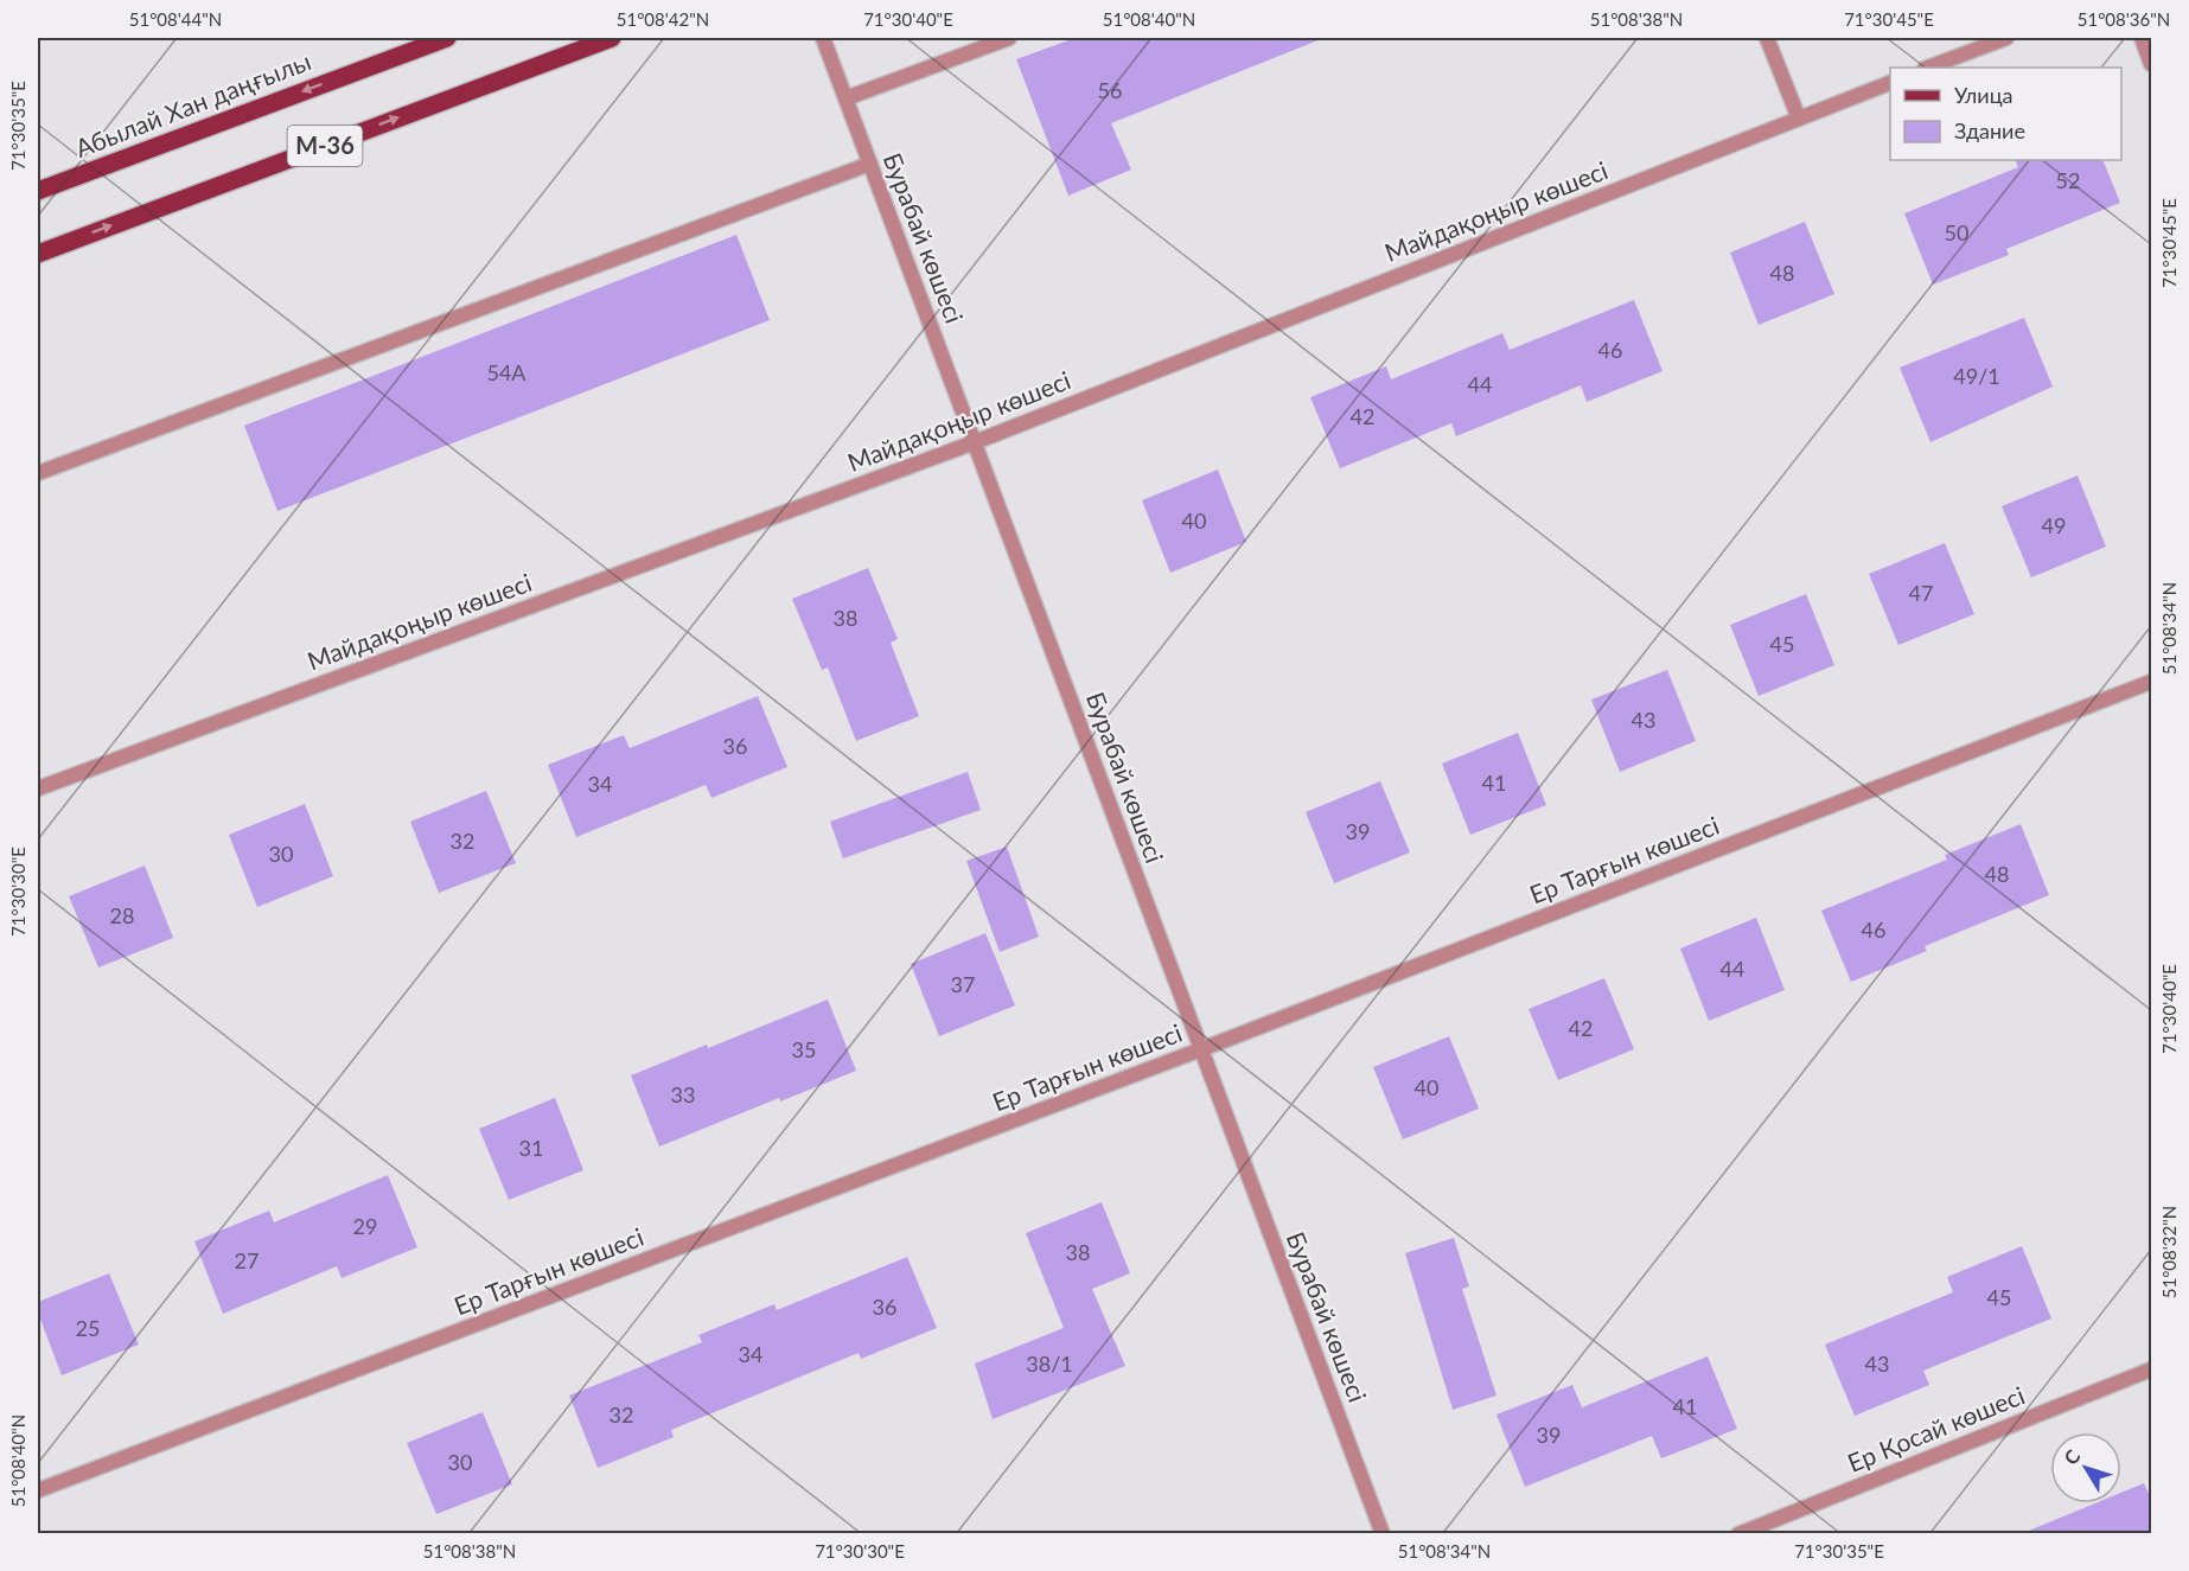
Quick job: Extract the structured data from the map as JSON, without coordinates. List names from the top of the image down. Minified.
{"streets":{"main road":["Абылай Хан даңғылы","M-36"],"street":["Майдақоңыр көшесі","Бурабай көшесі","Ер Тарғын көшесі","Ер Қосай көшесі"]},"crossings":[["Майдақоңыр көшесі","Бурабай көшесі"],["Бурабай көшесі","Ер Тарғын көшесі"]],"house_numbers":["56","52","50","48","46","54А","49/1","44","42","40","49","47","38","45","43","36","41","34","39","32","30","48","28","46","44","37","42","35","40","33","31","29","38","27","45","36","25","34","38/1","43","41","32","39","30"],"legend":["Улица","Здание"],"north":"top left","coordinates":["51°08'44\"N","51°08'42\"N","71°30'40\"E","51°08'40\"N","51°08'38\"N","71°30'45\"E","51°08'36\"N","71°30'35\"E","51°08'34\"N","71°30'30\"E","51°08'32\"N"]}
